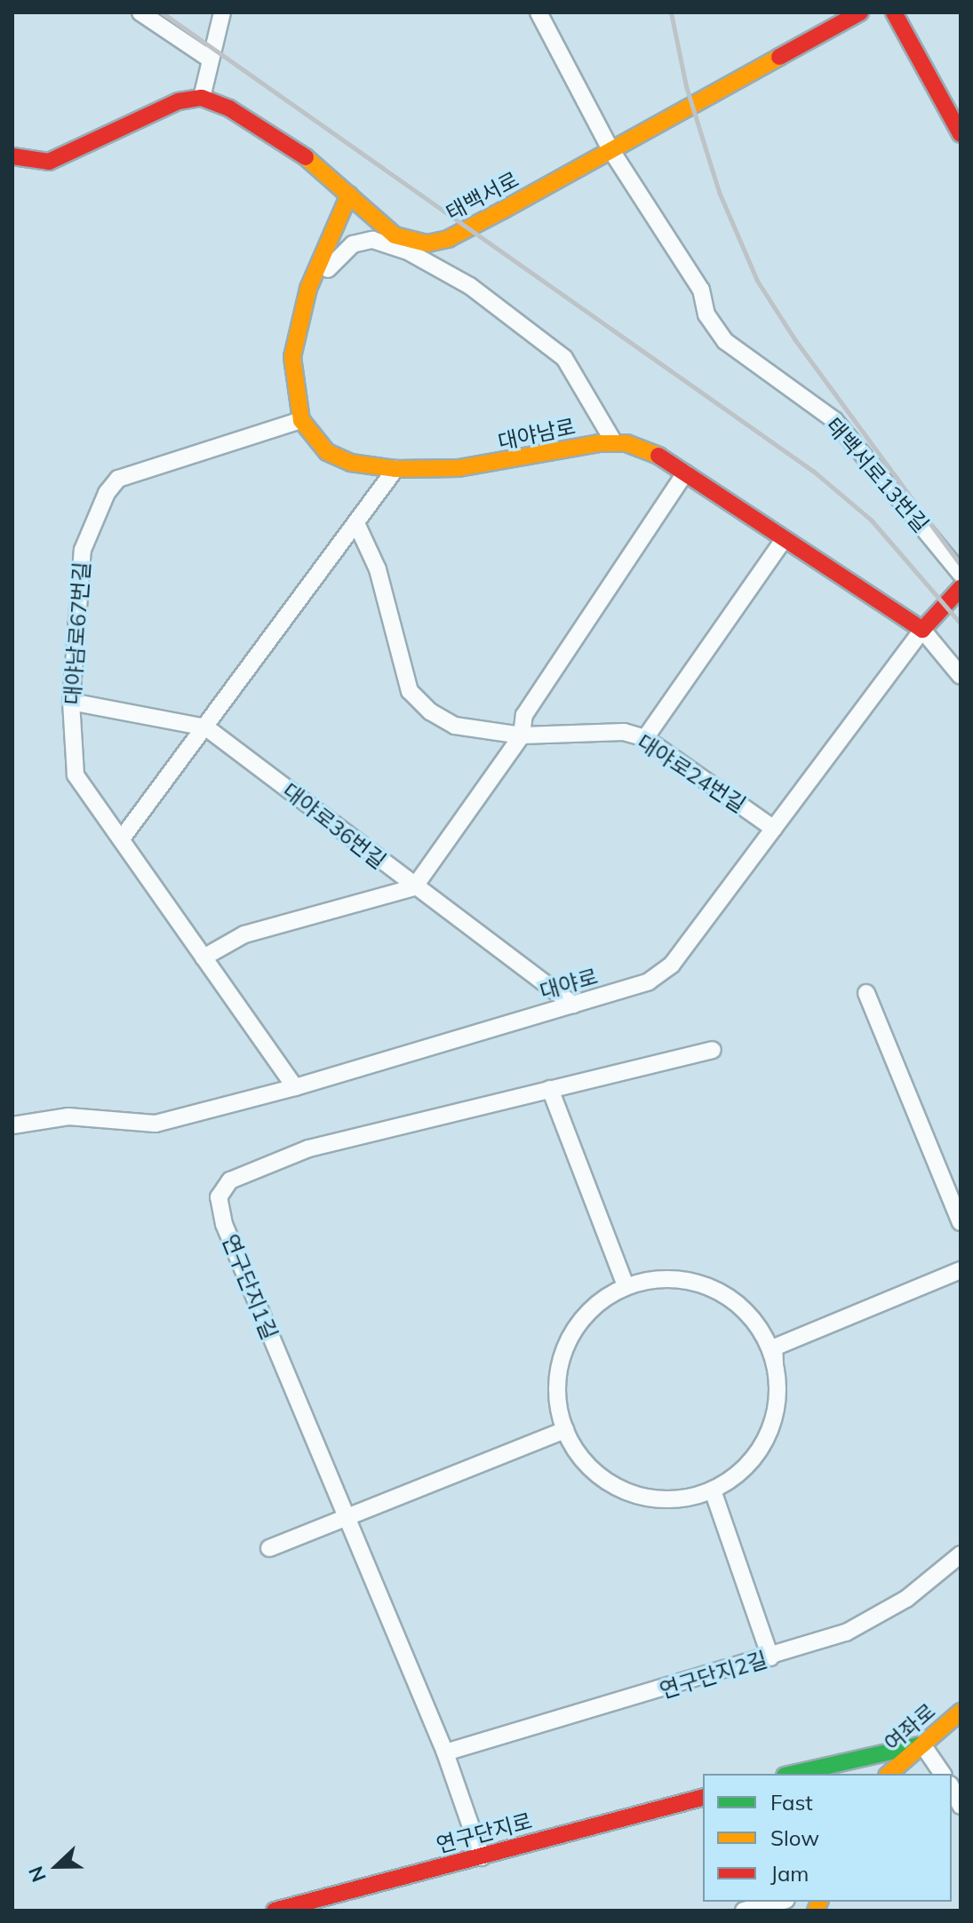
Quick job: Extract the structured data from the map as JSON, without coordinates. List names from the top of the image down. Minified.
{"streets":{"street":["태백서로","대야남로","태백서로13번길","대야남로67번길","대야로24번길","대야로36번길","대야로","연구단지1길","연구단지2길","여좌로","연구단지로"]},"crossings":[["태백서로","대야남로"],["태백서로","태백서로13번길"],["대야남로","대야남로67번길"],["대야남로","대야로"],["대야남로67번길","대야로36번길"],["대야로24번길","대야로"],["대야로36번길","대야로"],["연구단지1길","연구단지2길"],["연구단지1길","연구단지로"]],"legend":["Fast","Slow","Jam"],"north":"left"}
